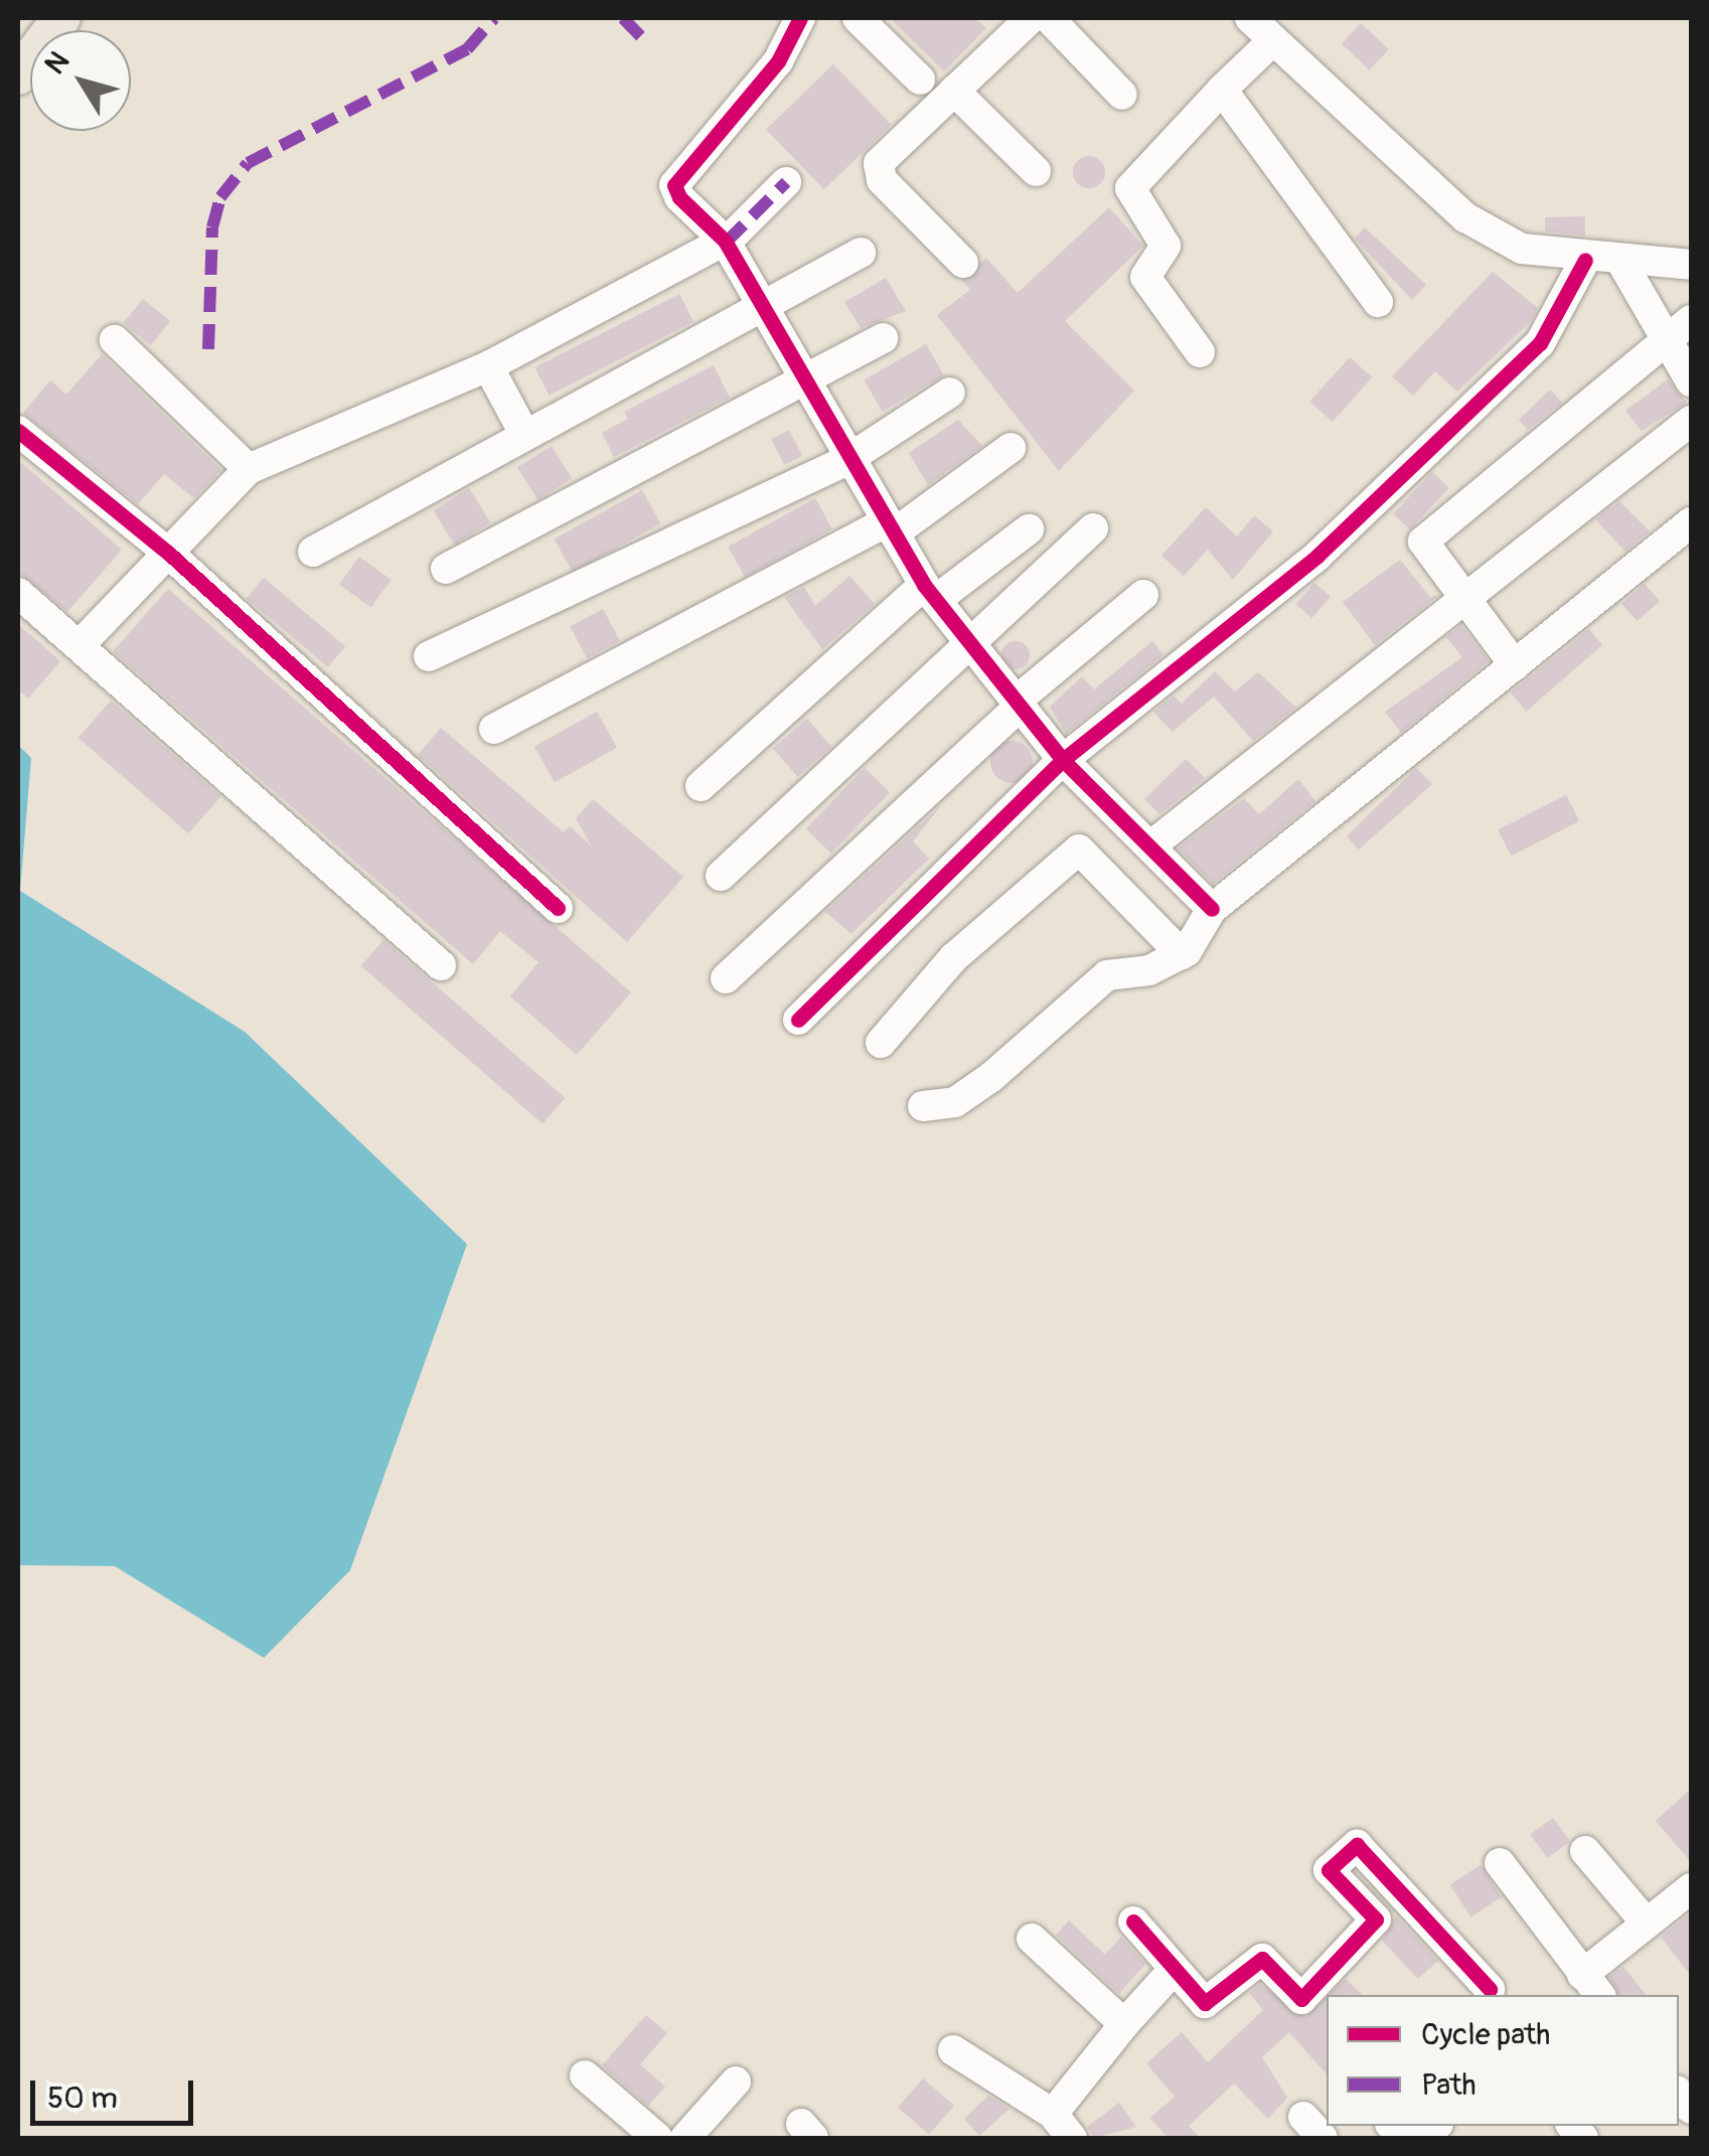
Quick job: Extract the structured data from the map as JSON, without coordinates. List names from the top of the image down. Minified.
{"legend":["Cycle path","Path"],"scale_bar":"50 m","north":"top left"}
